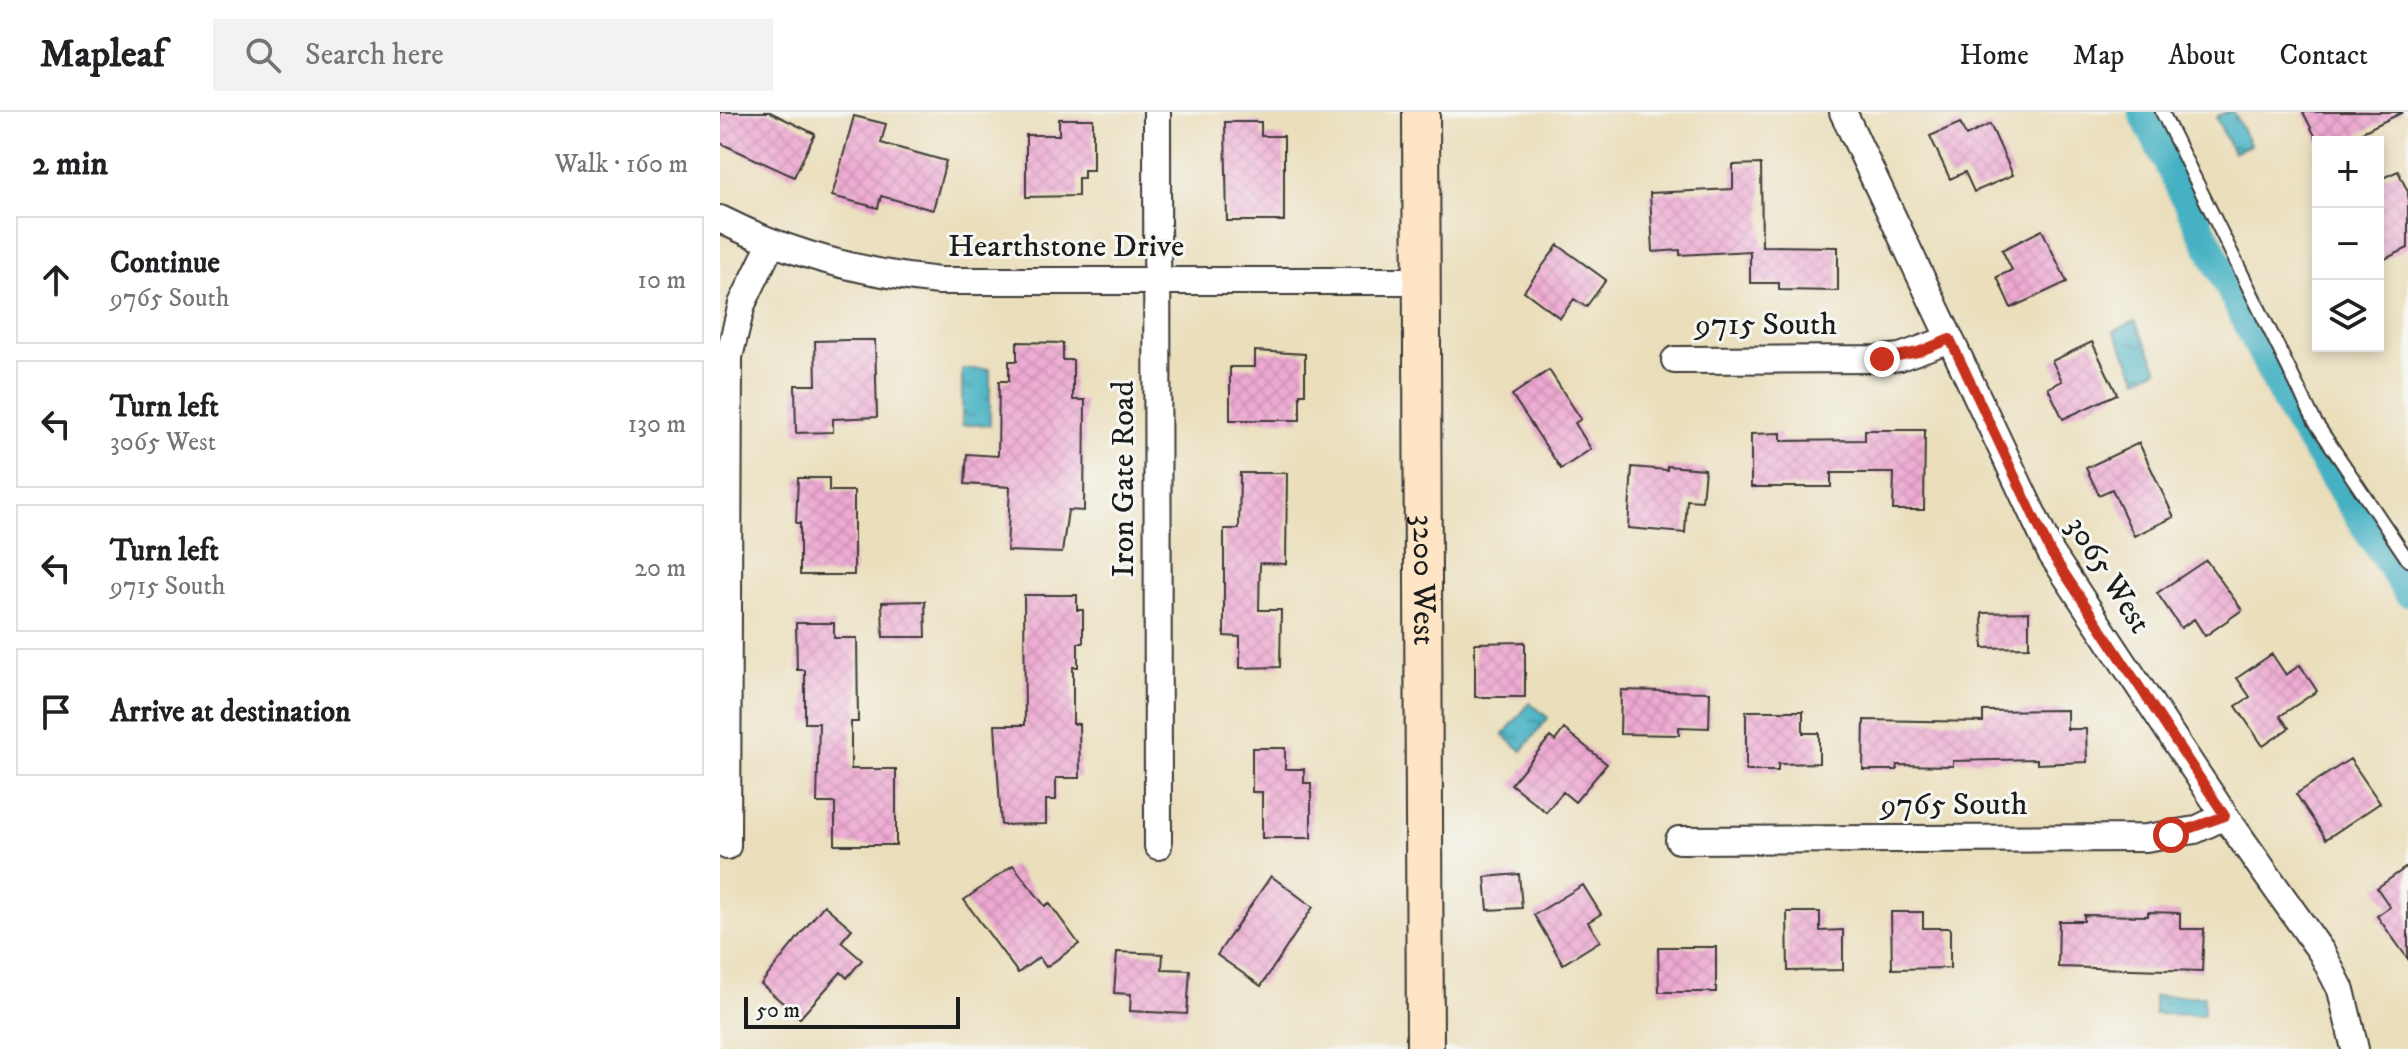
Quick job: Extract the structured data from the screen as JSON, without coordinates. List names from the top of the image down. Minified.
{"streets":{"street":["Hearthstone Drive","9715 South","Iron Gate Road","3065 West","3200 West","9765 South"]},"crossings":[["Hearthstone Drive","Iron Gate Road"],["Hearthstone Drive","3200 West"],["9715 South","3065 West"],["3065 West","9765 South"]],"scale_bar":"50 m","page":{"header":"Mapleaf","search":"Search here","nav":["Home","Map","About","Contact"],"heading":["2 min","Walk · 160 m"],"map_buttons":["+","−"],"list":[["Continue","9765 South","10 m"],["Turn left","3065 West","130 m"],["Turn left","9715 South","20 m"],"Arrive at destination"],"scale":"50 m"}}
